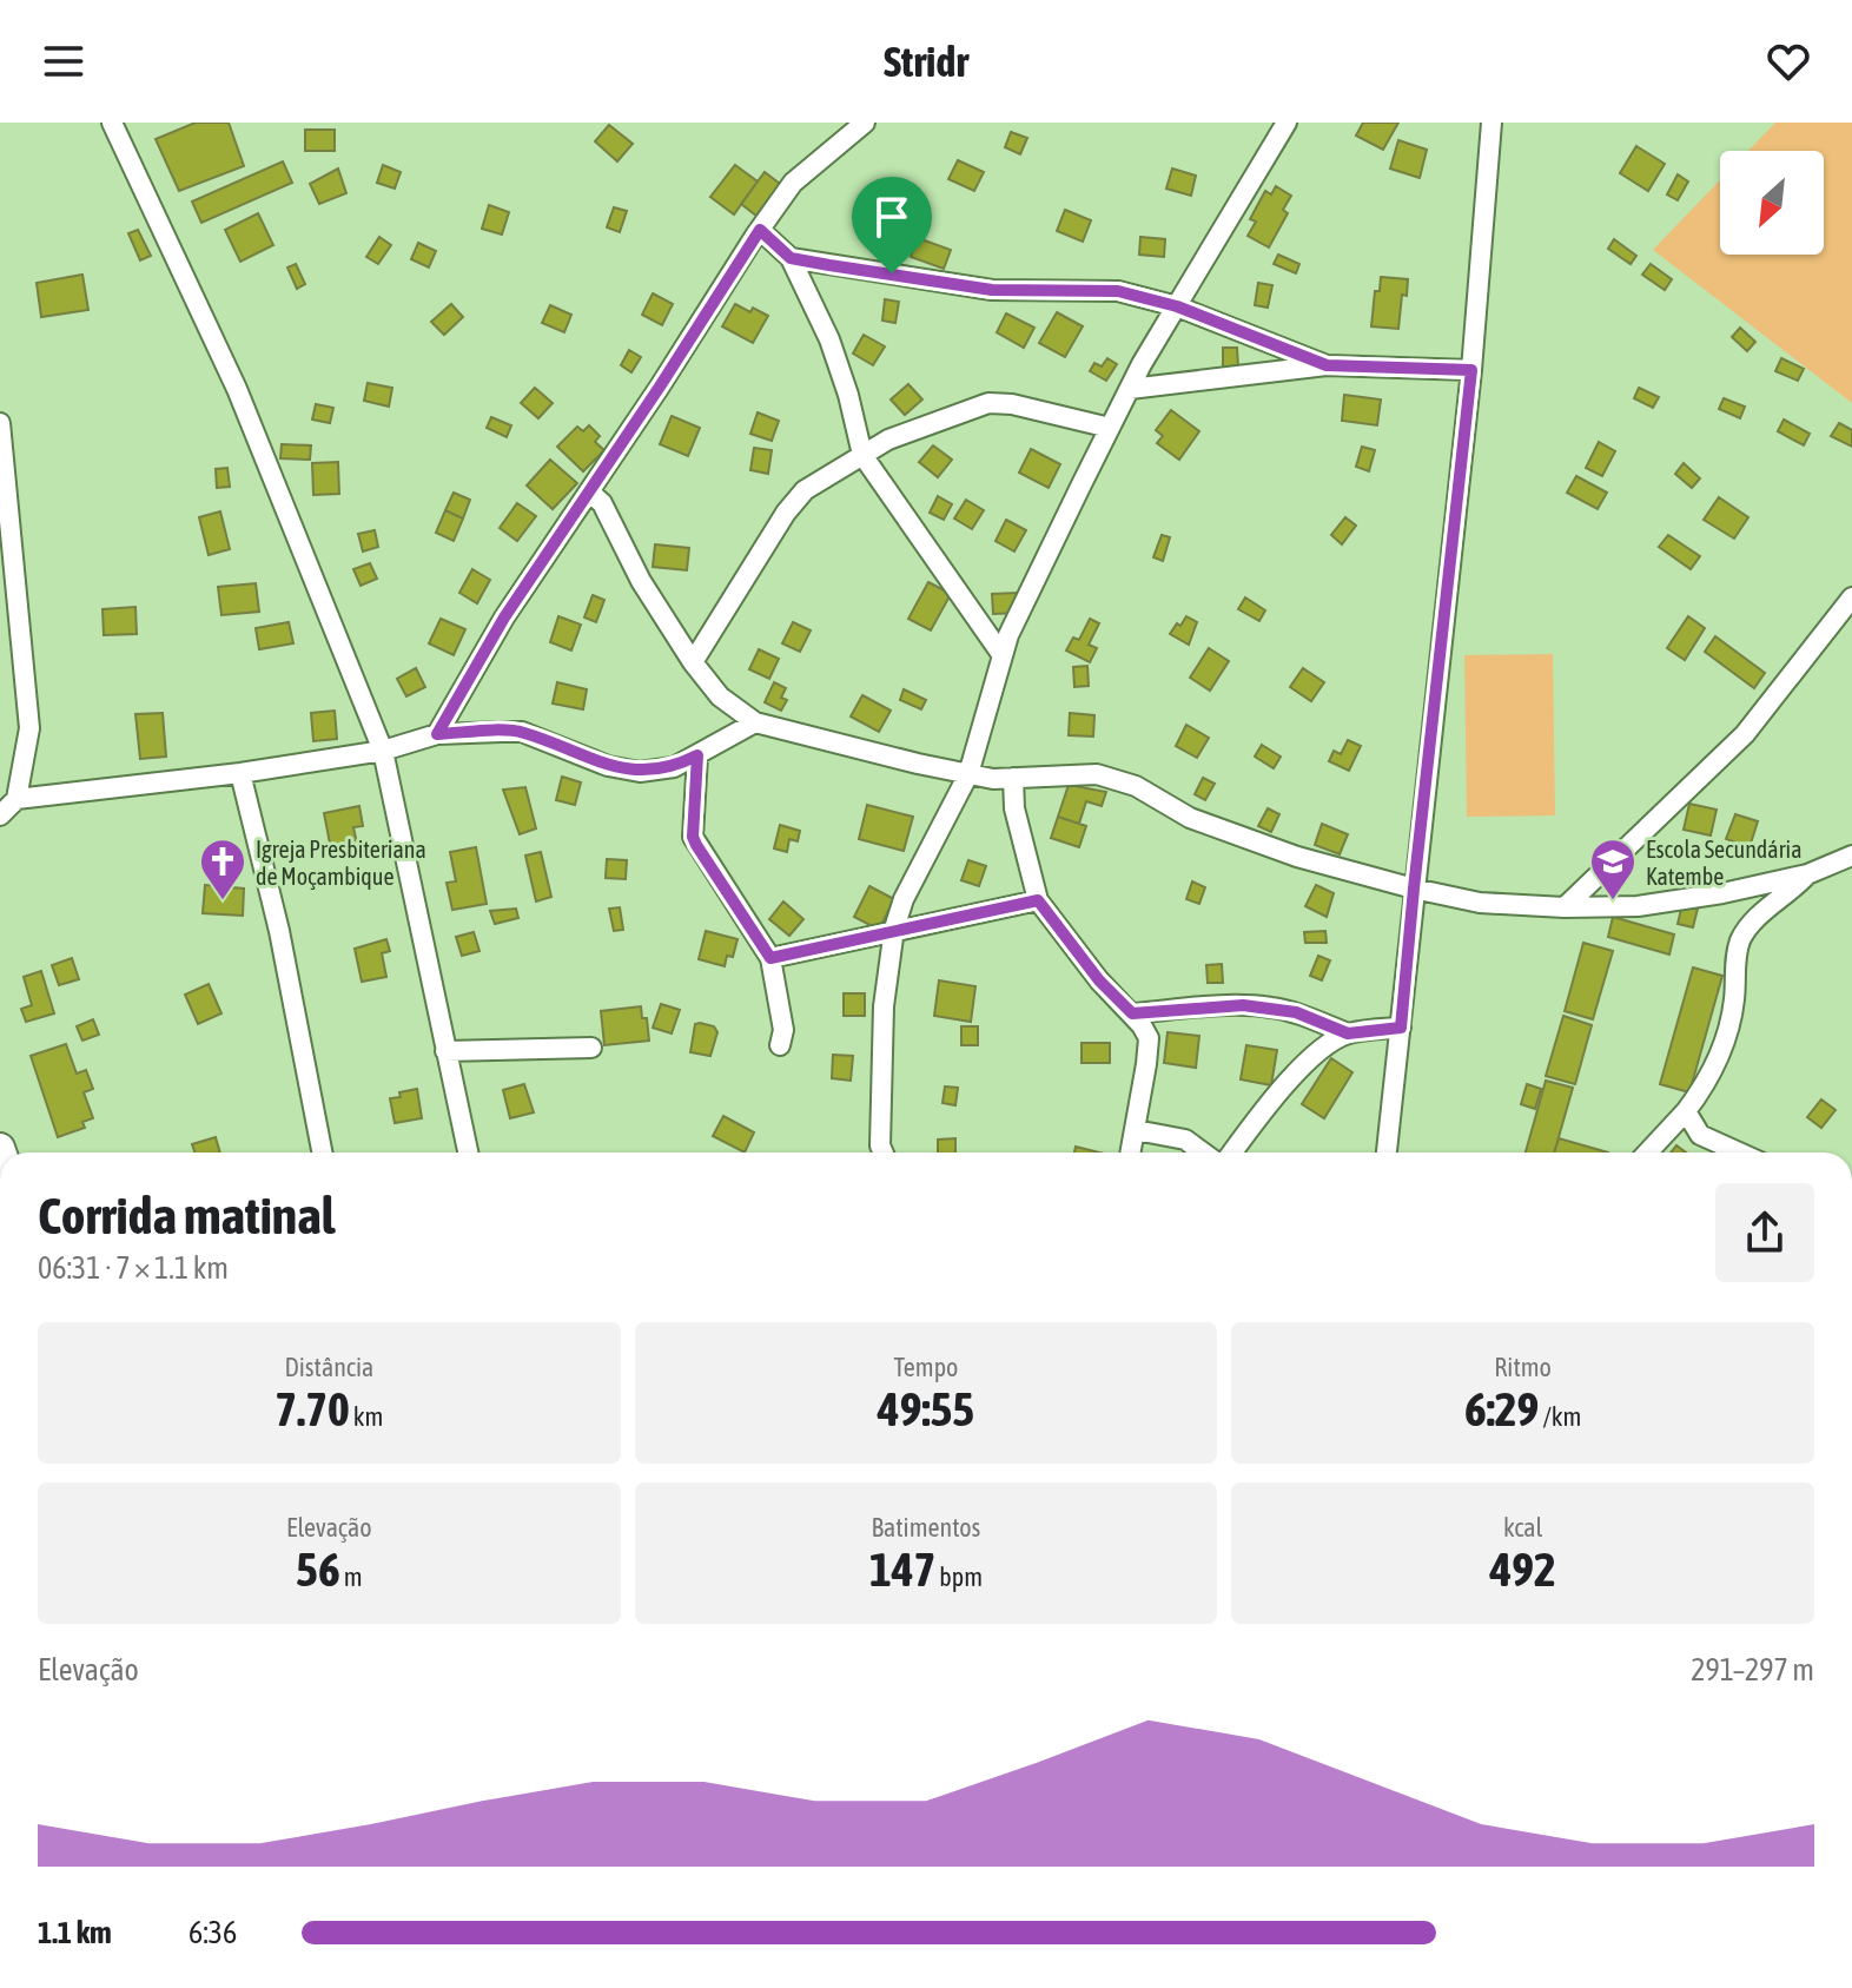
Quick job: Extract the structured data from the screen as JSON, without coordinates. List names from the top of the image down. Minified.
{"places":{"church":["Igreja Presbiteriana de Moçambique"],"school or university":["Escola Secundária Katembe"]},"north":"bottom left","page":{"header":"Stridr","heading":["Corrida matinal","06:31 · 7 × 1.1 km"],"stats":[["Distância","7.70 km"],["Tempo","49:55"],["Ritmo","6:29 /km"],["Elevação","56 m"],["Batimentos","147 bpm"],["kcal","492"]],"chart":["Elevação","291–297 m"],"list":[{"name":"1.1 km","note":"6:36"}]}}
